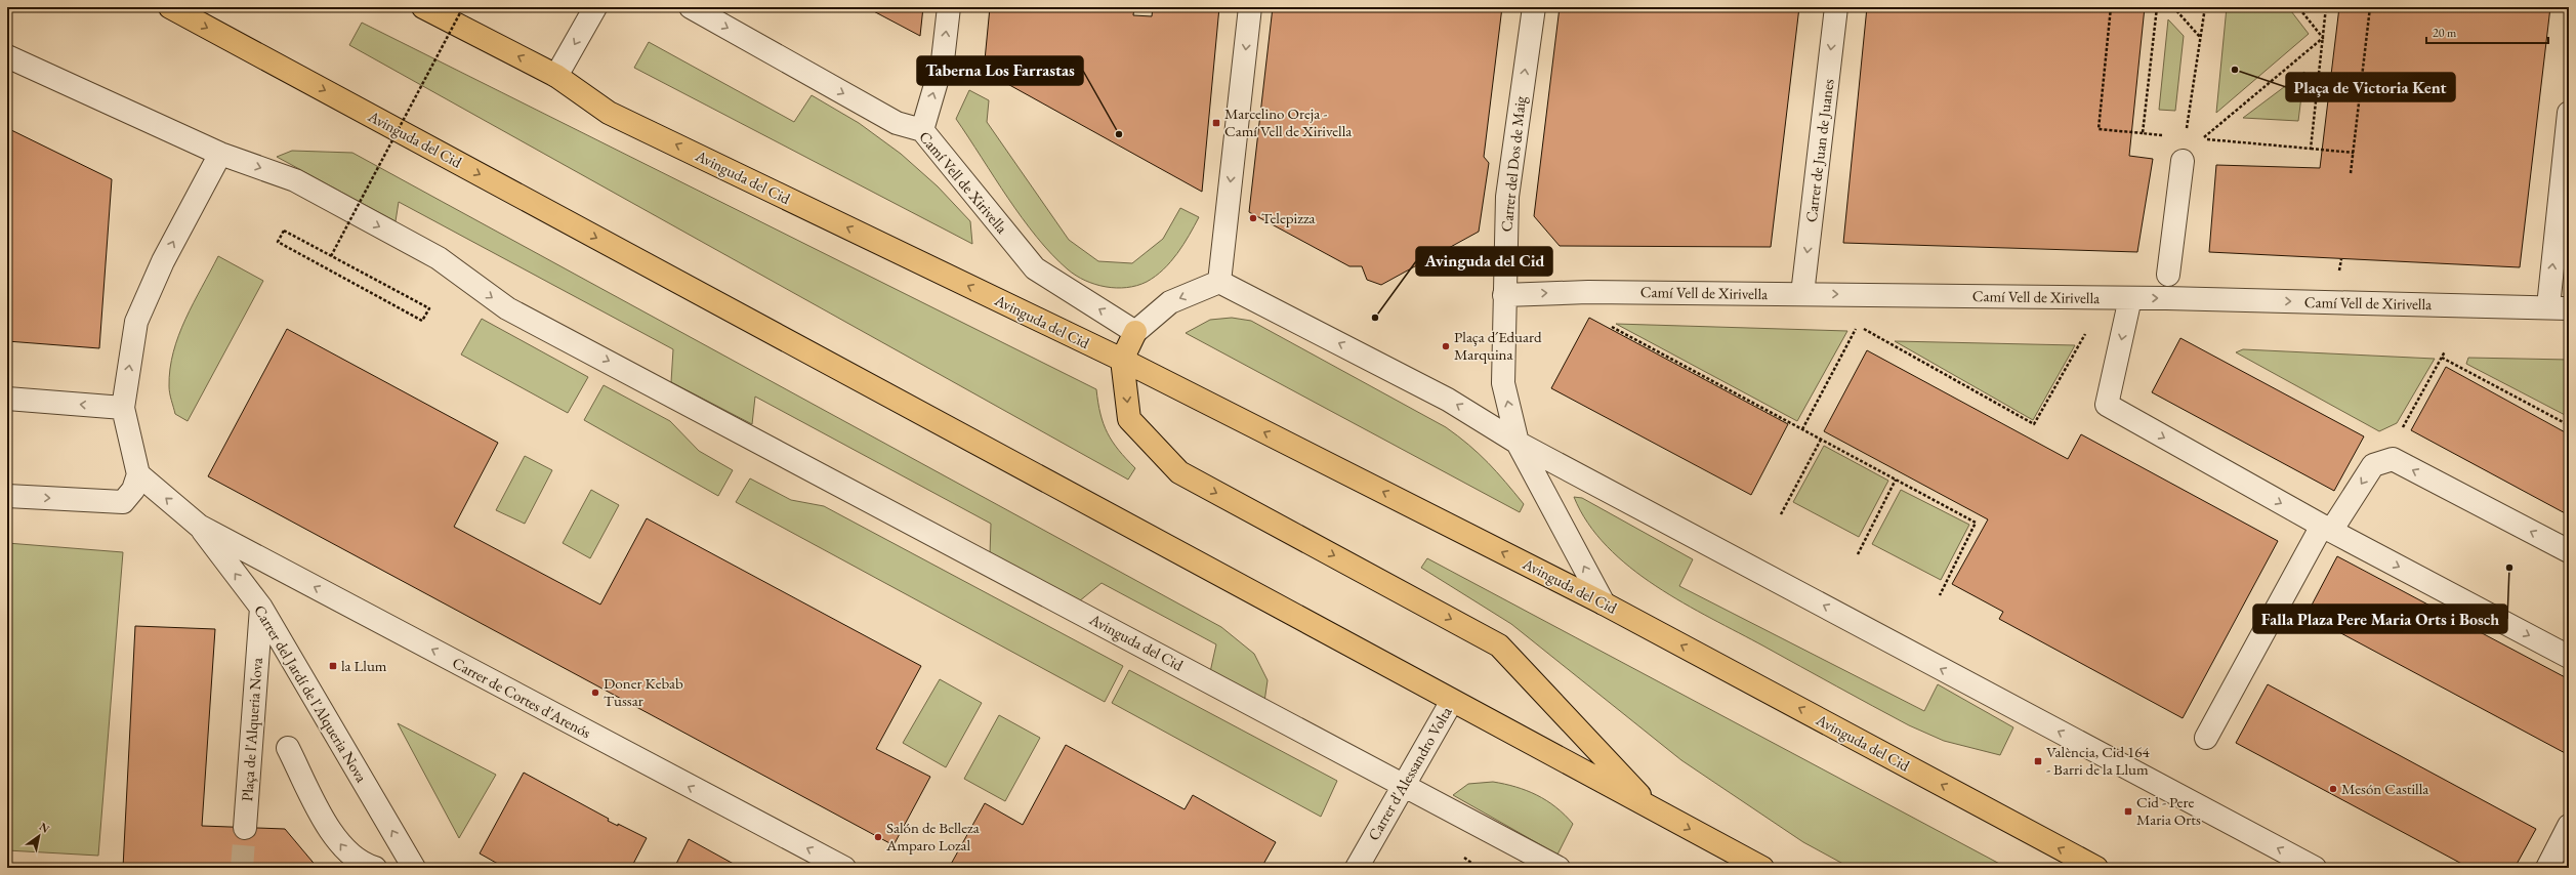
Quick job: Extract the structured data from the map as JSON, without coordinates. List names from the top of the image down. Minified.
{"streets":{"main road":["Avinguda del Cid"],"street":["Carrer de Juan de Juanes","Carrer del Dos de Maig","Camí Vell de Xirivella","Carrer del Jardí de l'Alqueria Nova","Carrer de Cortes d'Arenós","Plaça de l'Alqueria Nova","Carrer d'Alessandro Volta"]},"crossings":[["Avinguda del Cid","Carrer del Dos de Maig"],["Avinguda del Cid","Carrer d'Alessandro Volta"],["Carrer de Juan de Juanes","Camí Vell de Xirivella"],["Carrer del Dos de Maig","Camí Vell de Xirivella"],["Carrer del Jardí de l'Alqueria Nova","Carrer de Cortes d'Arenós"],["Carrer del Jardí de l'Alqueria Nova","Plaça de l'Alqueria Nova"]],"one_way":["Carrer de Juan de Juanes","Carrer del Dos de Maig","Carrer de Cortes d'Arenós"],"places":{"other":["Plaça de Victoria Kent","Taberna Los Farrastas","Telepizza","Avinguda del Cid","Plaça d´Eduard Marquina","Falla Plaza Pere Maria Orts i Bosch","Doner Kebab Tussar","Mesón Castilla","Salón de Belleza Amparo Lozal"],"transit":["Marcelino Oreja - Camí Vell de Xirivella","la Llum","València, Cid 164 - Barri de la Llum","Cid - Pere Maria Orts"]},"scale_bar":"20 m","north":"top right"}
